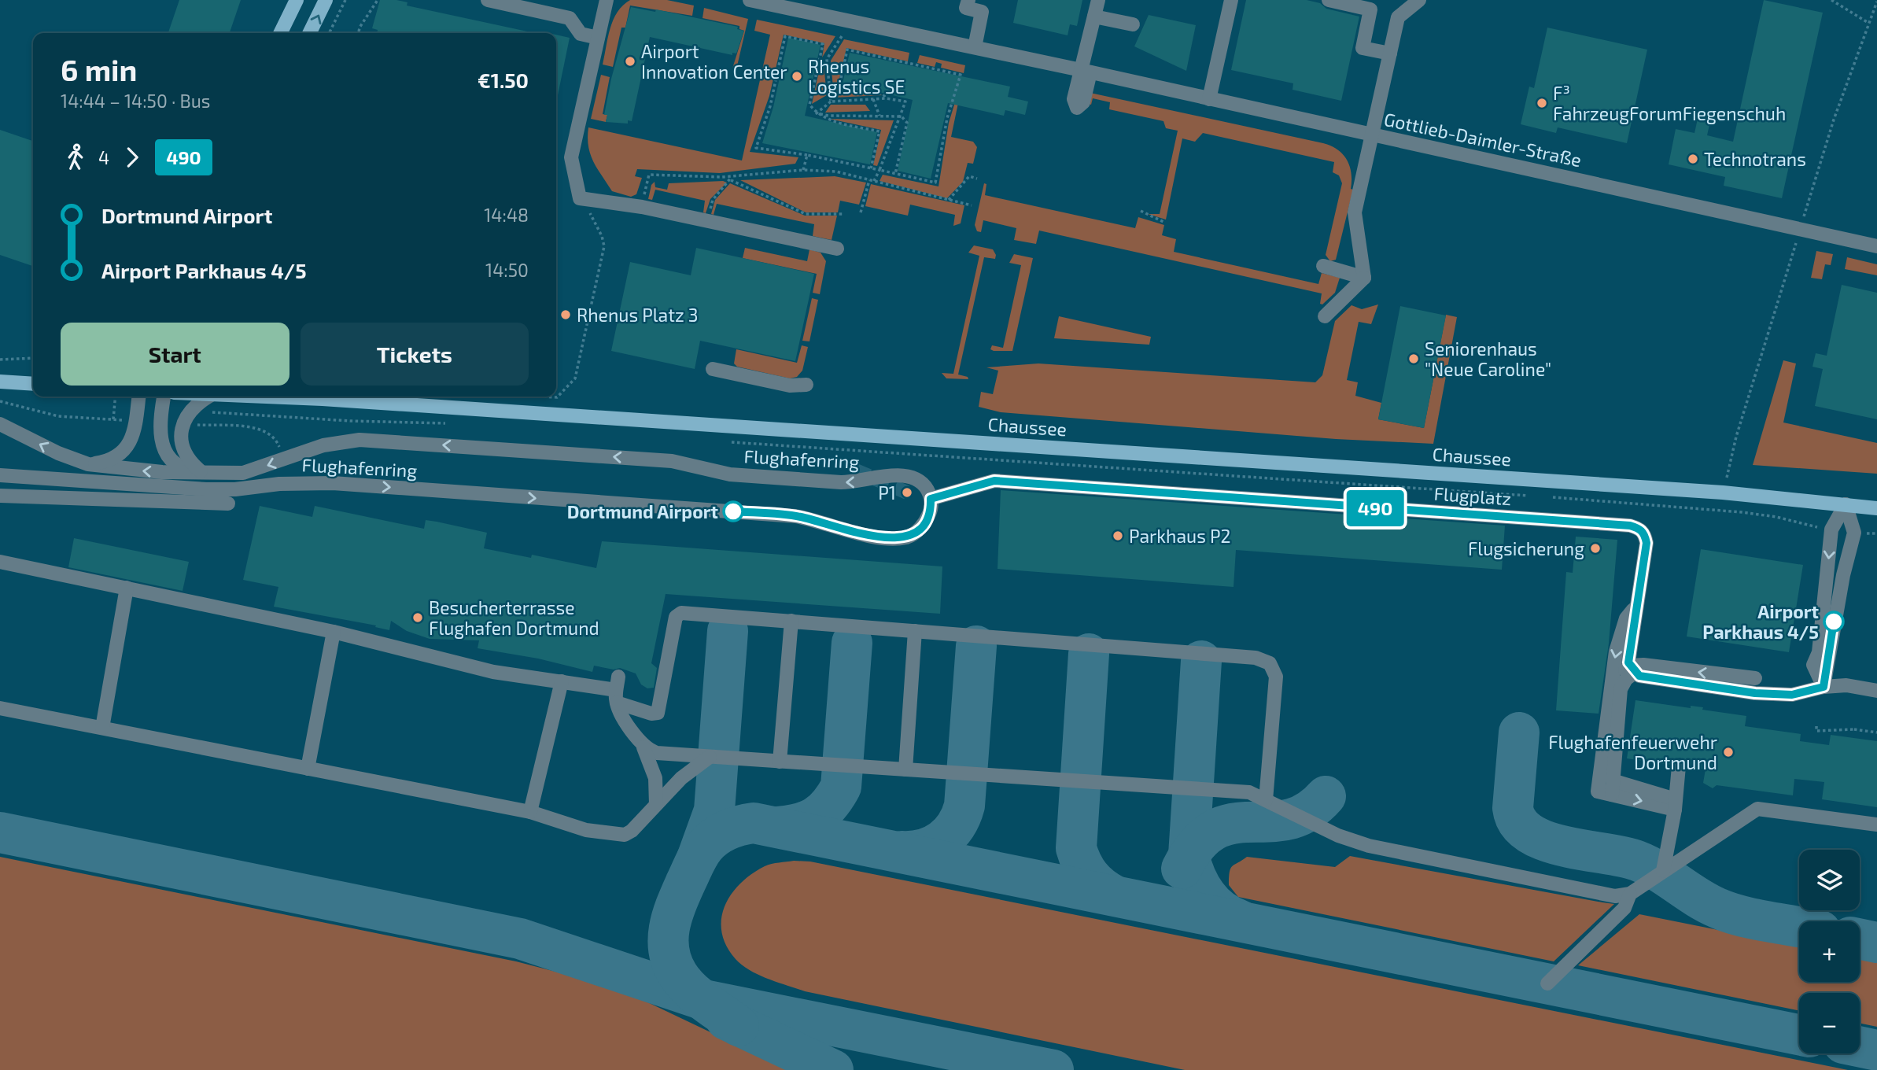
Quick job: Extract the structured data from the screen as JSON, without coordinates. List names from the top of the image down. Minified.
{"streets":{"main road":["Chaussee"],"street":["Gottlieb-Daimler-Straße","Flughafenring","Flugplatz"]},"crossings":[["Flughafenring","Flugplatz"]],"places":["Airport Innovation Center","Rhenus Logistics SE","F³ FahrzeugForumFiegenschuh","Technotrans","Rhenus Platz 3","Seniorenhaus \"Neue Caroline\"","P1","Dortmund Airport","Parkhaus P2","Flugsicherung","Besucherterrasse Flughafen Dortmund","Airport Parkhaus 4/5","Flughafenfeuerwehr Dortmund"],"lines":["bus line 490"],"page":{"on_map":"490","heading":["6 min","14:44 – 14:50 · Bus","€1.50"],"legs":["4","490"],"list":[{"name":"Dortmund Airport","value":"14:48"},{"name":"Airport Parkhaus 4/5","value":"14:50"}],"buttons":["Start","Tickets"],"map_buttons":["+","−"]}}
